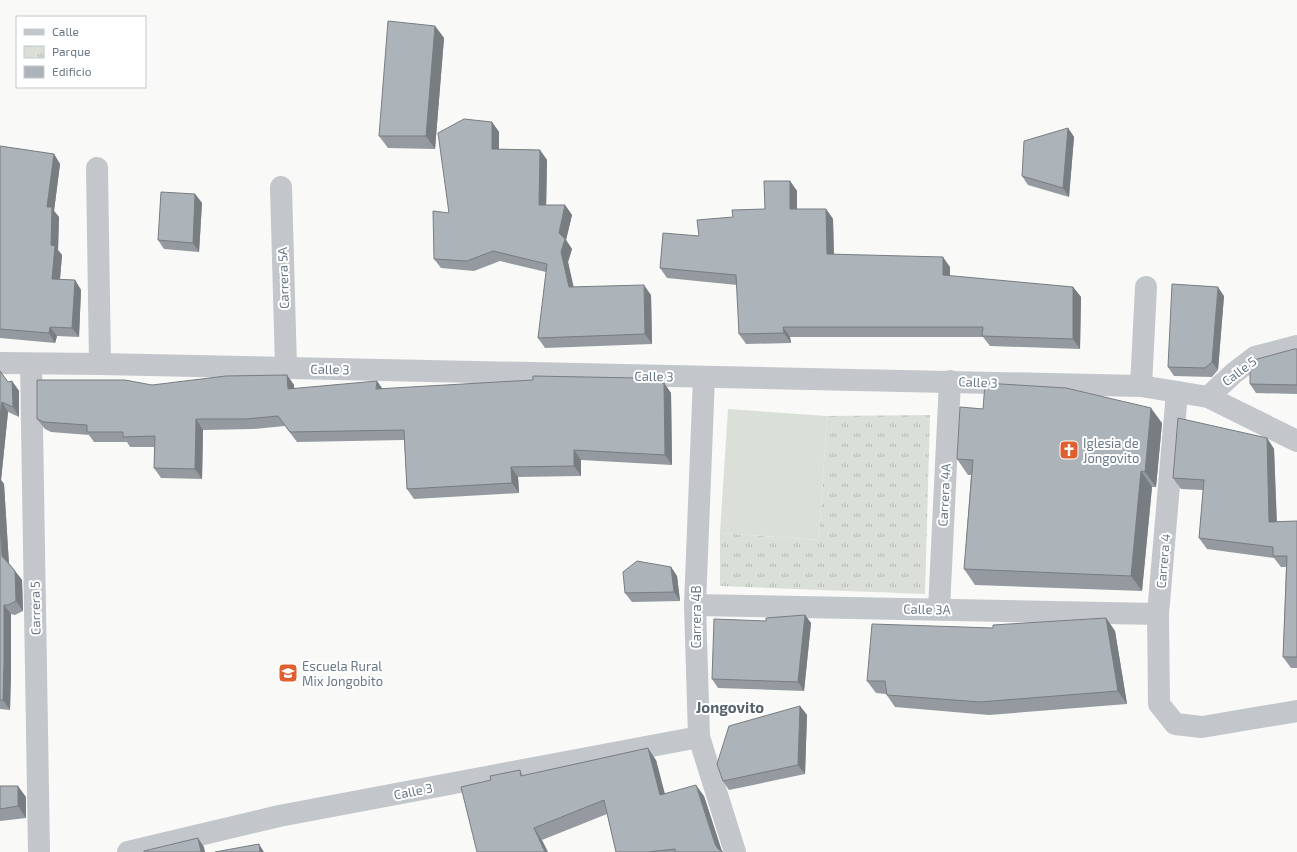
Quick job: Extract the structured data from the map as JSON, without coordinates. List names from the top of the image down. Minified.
{"streets":{"street":["Carrera 5A","Calle 3","Calle 5","Carrera 4A","Carrera 4","Carrera 5","Calle 3A","Carrera 4B"]},"crossings":[["Carrera 5A","Calle 3"],["Calle 3","Calle 5"],["Calle 3","Carrera 4A"],["Calle 3","Carrera 4"],["Calle 3","Carrera 5"],["Calle 3","Carrera 4B"],["Carrera 4A","Calle 3A"],["Carrera 4","Calle 3A"],["Calle 3A","Carrera 4B"]],"districts":["Jongovito"],"places":{"church":["Iglesia de Jongovito"],"school or university":["Escuela Rural Mix Jongobito"]},"legend":["Calle","Parque","Edificio"]}
